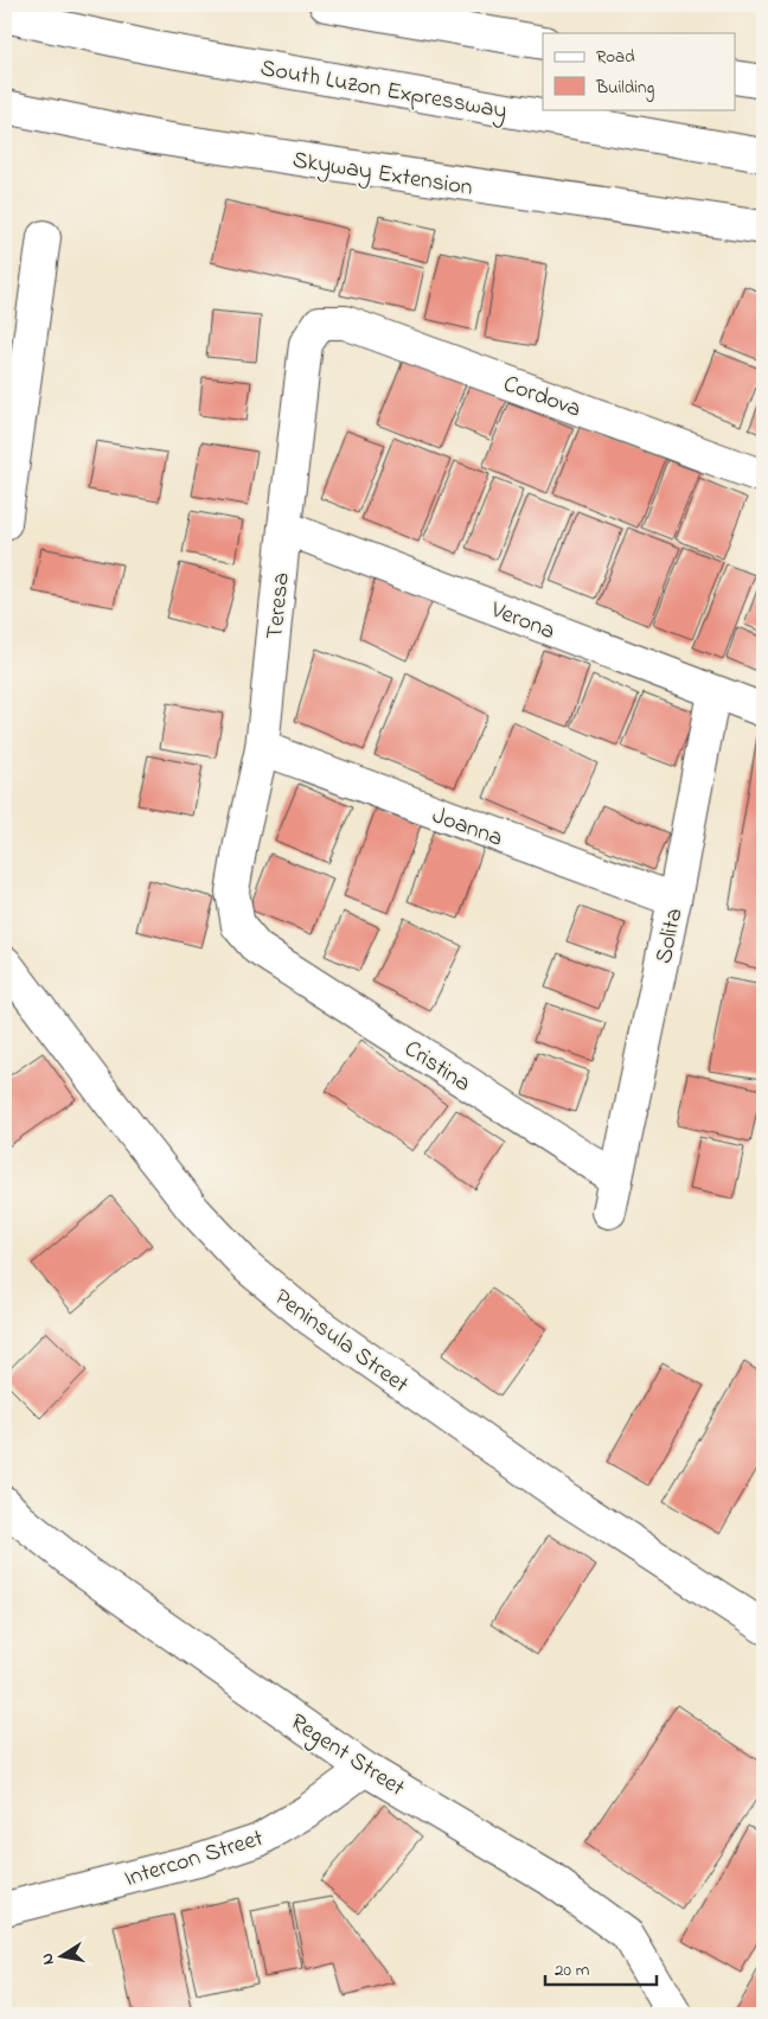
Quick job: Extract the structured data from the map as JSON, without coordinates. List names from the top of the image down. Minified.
{"streets":{"main road":["South Luzon Expressway","Skyway Extension","Cordova","Teresa","Verona","Joanna","Solita","Cristina","Peninsula Street","Regent Street","Intercon Street"]},"crossings":[["Cordova","Teresa"],["Teresa","Verona"],["Teresa","Joanna"],["Teresa","Cristina"],["Verona","Solita"],["Joanna","Solita"],["Solita","Cristina"],["Regent Street","Intercon Street"]],"legend":["Road","Building"],"scale_bar":"20 m","north":"left"}
